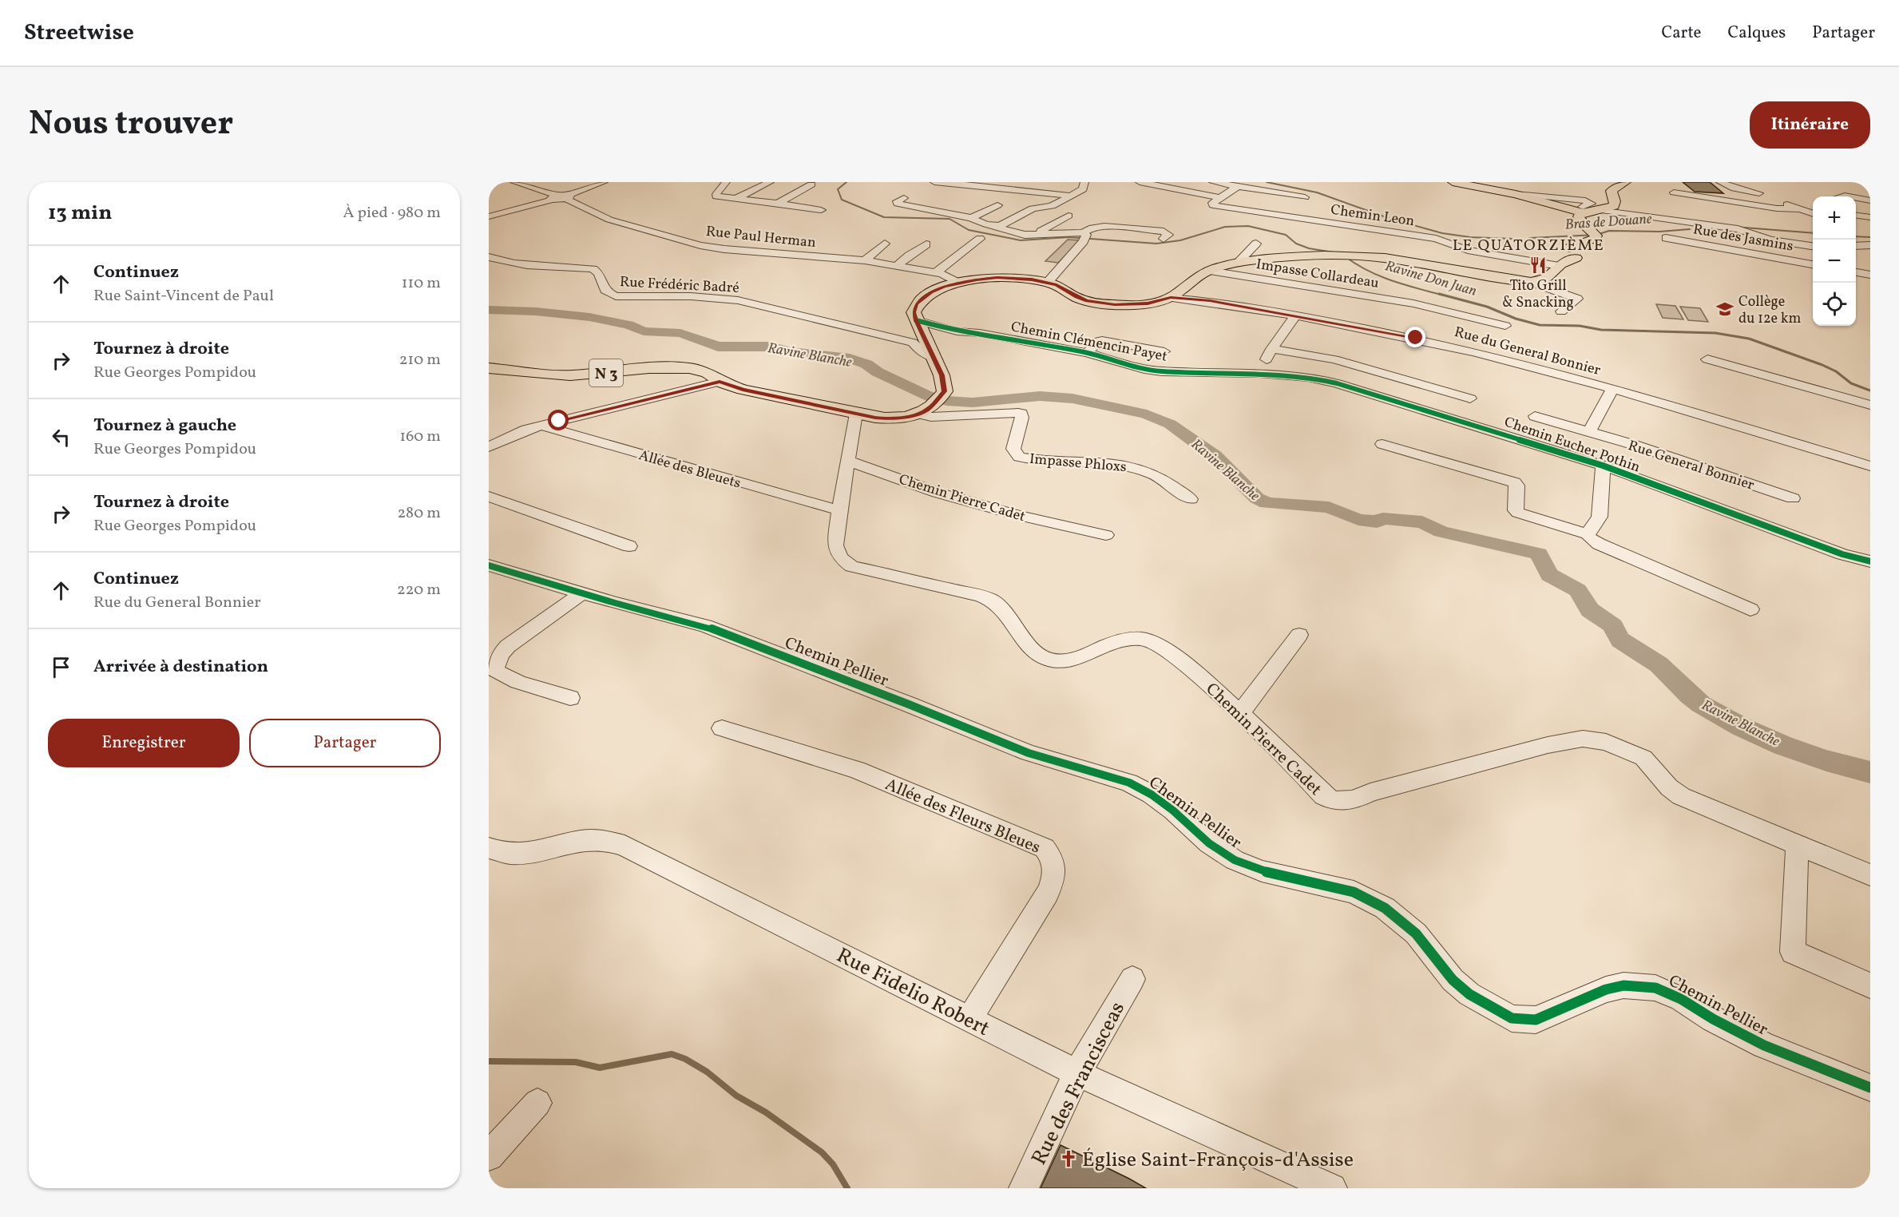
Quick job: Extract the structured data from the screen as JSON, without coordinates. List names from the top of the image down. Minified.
{"streets":{"main road":["N 3"],"street":["Chemin Leon","Rue Paul Herman","Rue des Jasmins","Impasse Collardeau","Rue Frédéric Badré","Chemin Clémencin Payet","Rue du General Bonnier","Chemin Eucher Pothin","Impasse Phloxs","Rue General Bonnier","Allée des Bleuets","Chemin Pierre Cadet","Chemin Pellier","Allée des Fleurs Bleues","Rue Fidelio Robert","Rue des Francisceas"]},"crossings":[["Chemin Clémencin Payet","Chemin Eucher Pothin"],["N 3","Impasse Phloxs"],["N 3","Chemin Pierre Cadet"],["Allée des Bleuets","Chemin Pierre Cadet"],["Allée des Fleurs Bleues","Rue Fidelio Robert"],["Rue Fidelio Robert","Rue des Francisceas"]],"districts":["LE QUATORZIÈME"],"water":["Bras de Douane","Ravine Don Juan","Ravine Blanche"],"places":{"restaurant":["Tito Grill & Snacking"],"school or university":["Collège du 12e km"],"church":["Église Saint-François-d'Assise"]},"page":{"header":"Streetwise","nav":["Carte","Calques","Partager"],"title":"Nous trouver","buttons":["Itinéraire",["Enregistrer","Partager"]],"heading":["13 min","À pied · 980 m"],"map_buttons":["+","−"],"list":[["Continuez","Rue Saint-Vincent de Paul","110 m"],["Tournez à droite","Rue Georges Pompidou","210 m"],["Tournez à gauche","Rue Georges Pompidou","160 m"],["Tournez à droite","Rue Georges Pompidou","280 m"],["Continuez","Rue du General Bonnier","220 m"],"Arrivée à destination"]}}
